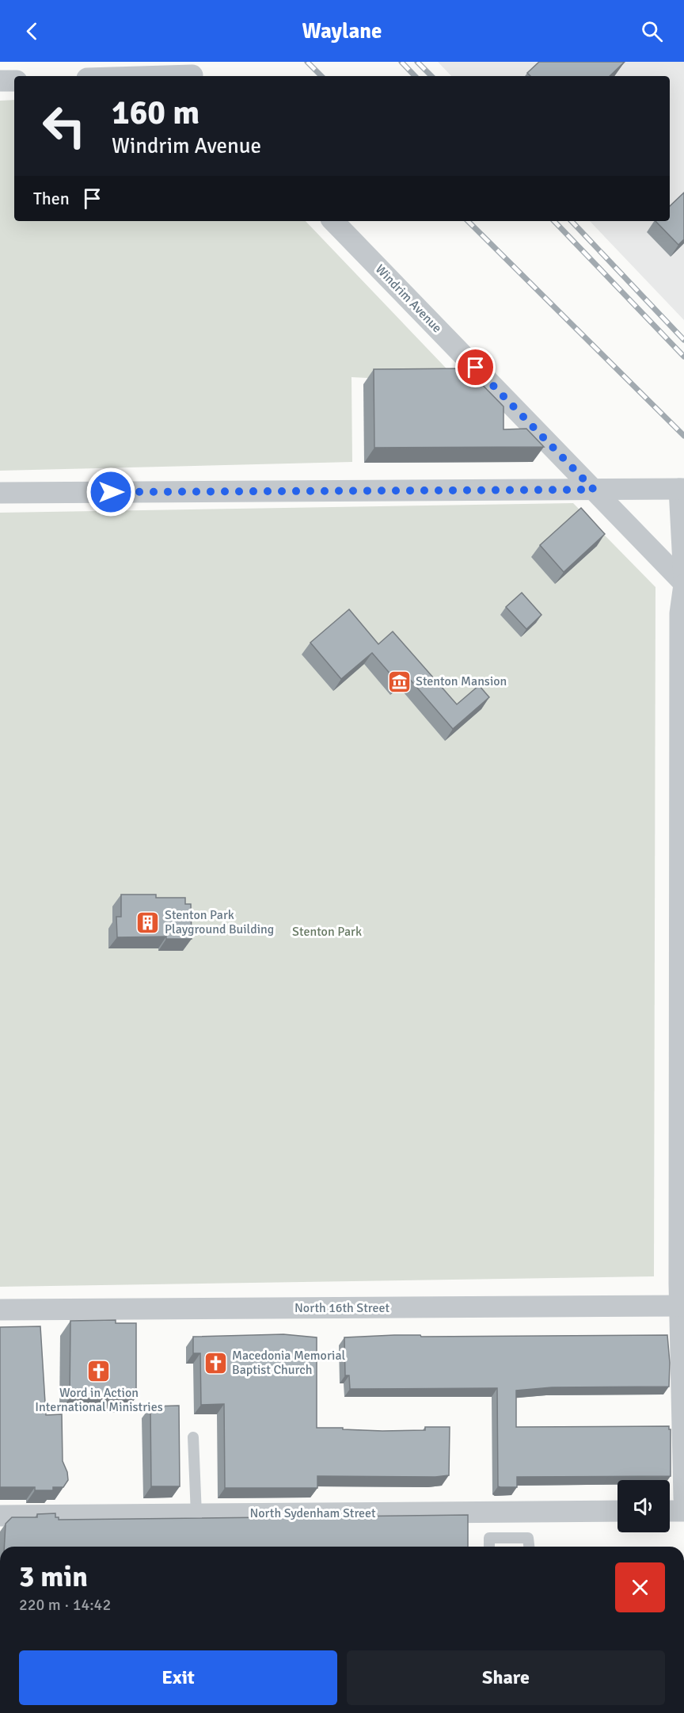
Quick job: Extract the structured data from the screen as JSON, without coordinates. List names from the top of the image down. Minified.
{"streets":{"street":["Windrim Avenue","North 16th Street","North Sydenham Street"]},"parks":["Stenton Park"],"places":{"museum":["Stenton Mansion"],"building":["Stenton Park Playground Building"],"church":["Macedonia Memorial Baptist Church","Word in Action International Ministries"]},"page":{"header":"Waylane","turn":["160 m","Windrim Avenue"],"then":"Then","heading":["3 min","220 m · 14:42"],"buttons":["Exit","Share"]}}
